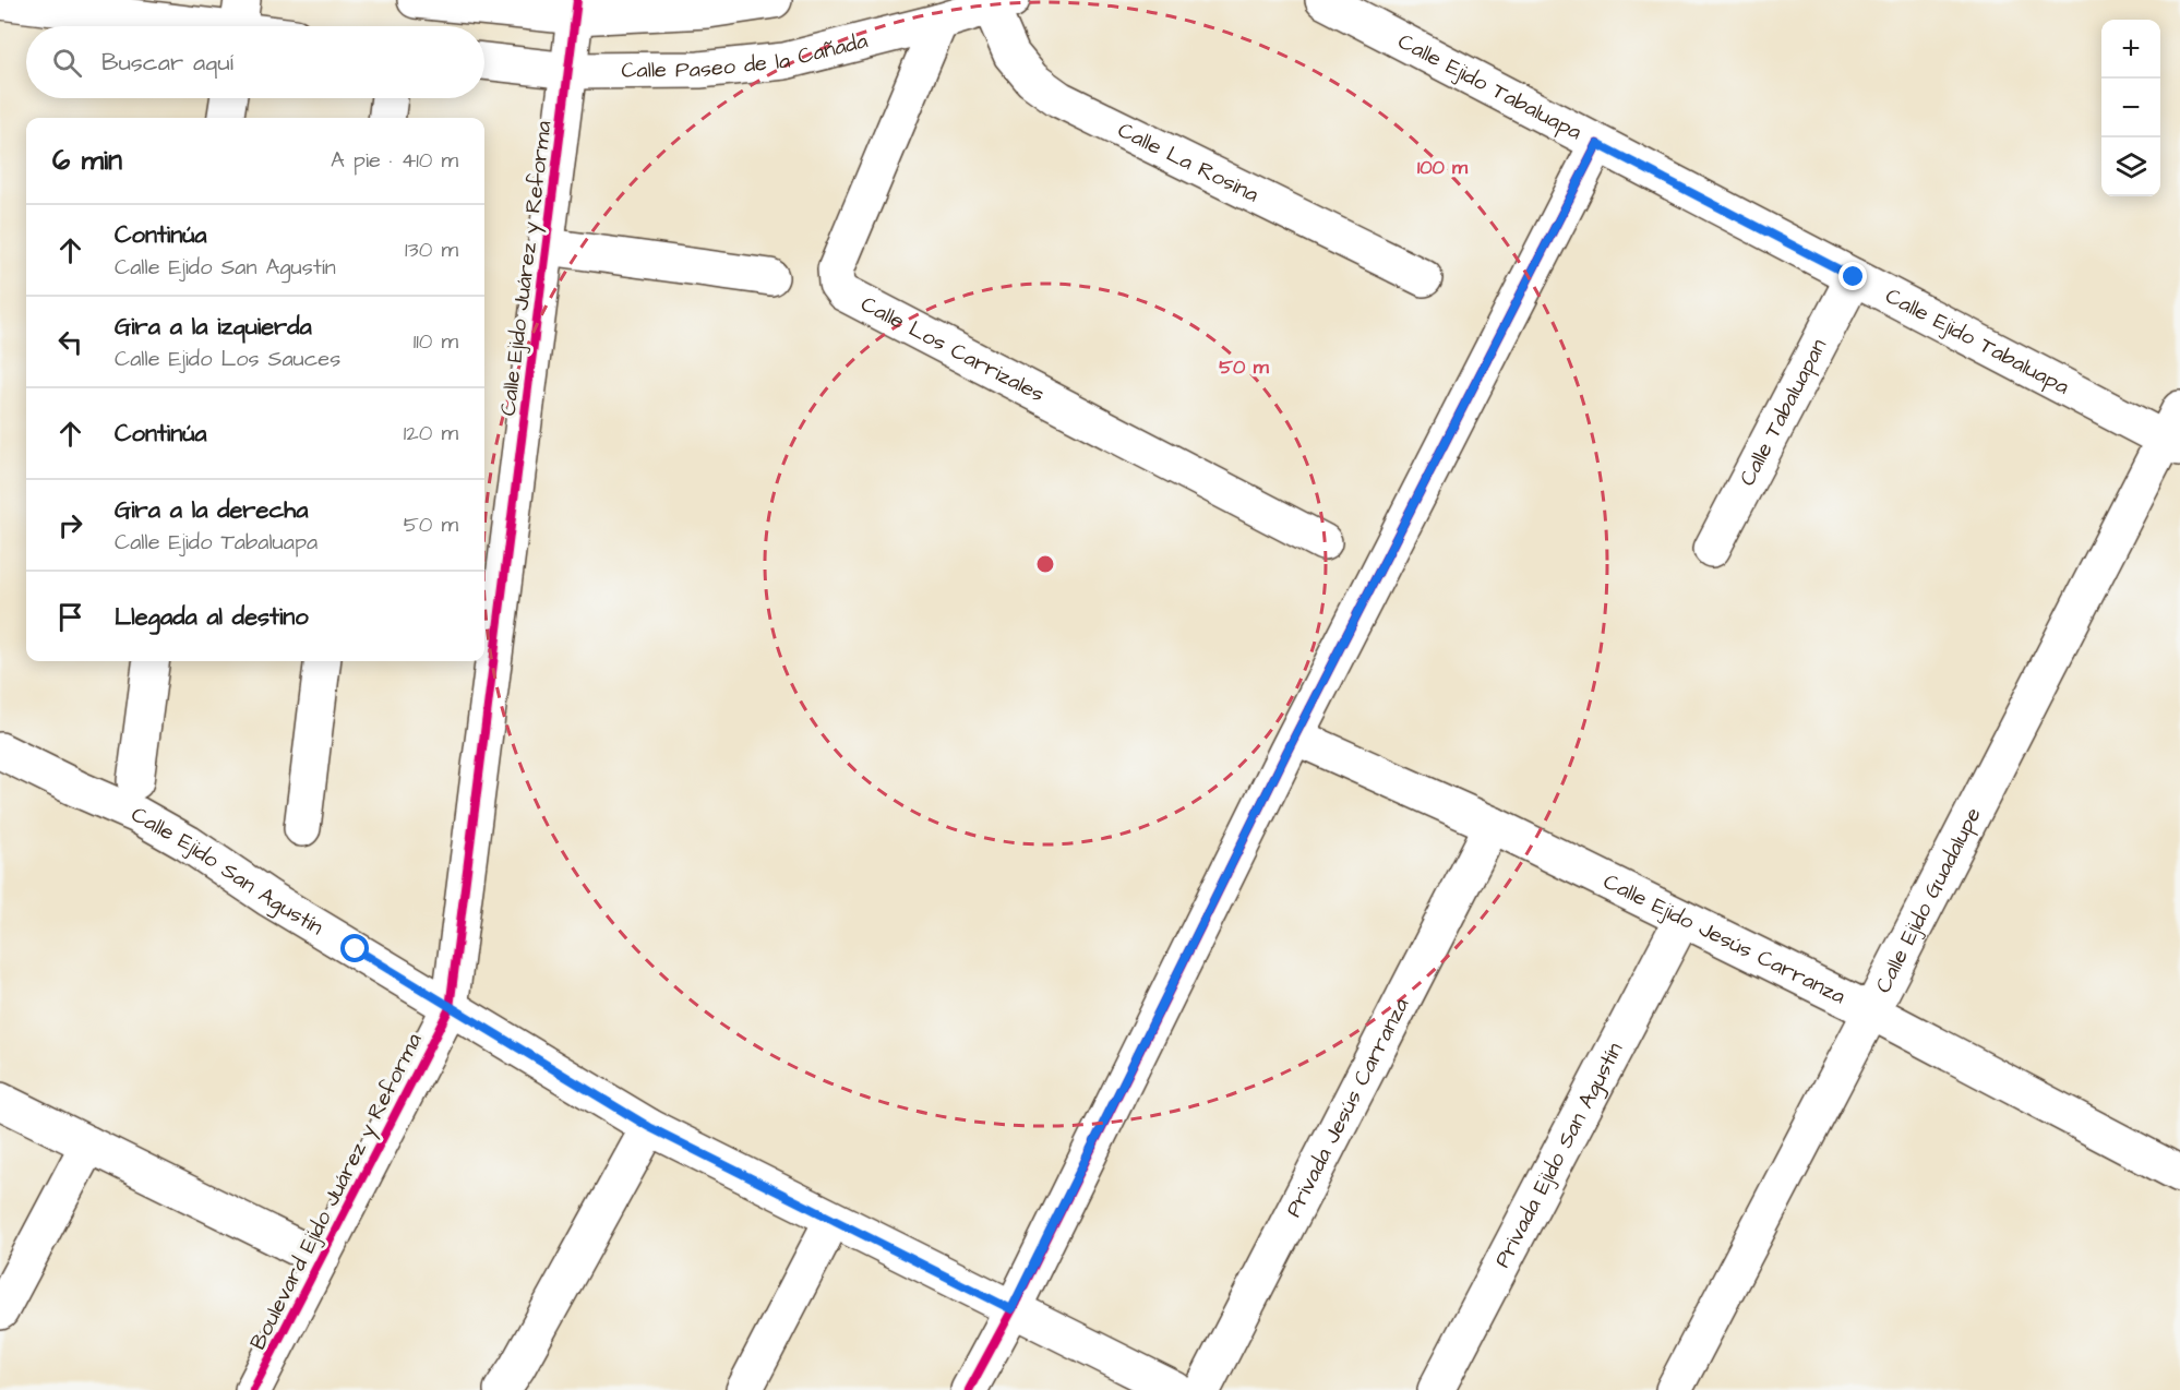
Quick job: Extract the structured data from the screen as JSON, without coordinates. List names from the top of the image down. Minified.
{"streets":{"street":["Calle Paseo de la Cañada","Calle Ejido Tabaluapa","Calle La Rosina","Calle Ejido Juárez y Reforma","Calle Los Carrizales","Calle Tabaluapan","Calle Ejido San Agustín","Calle Ejido Guadalupe","Calle Ejido Jesús Carranza","Privada Jesús Carranza","Privada Ejido San Agustín","Boulevard Ejido Juárez y Reforma"]},"crossings":[["Calle Paseo de la Cañada","Calle La Rosina"],["Calle Paseo de la Cañada","Calle Ejido Juárez y Reforma"],["Calle Paseo de la Cañada","Calle Los Carrizales"],["Calle Ejido Tabaluapa","Calle Tabaluapan"],["Calle Ejido Tabaluapa","Calle Ejido Guadalupe"],["Calle Ejido Juárez y Reforma","Calle Ejido San Agustín"],["Calle Ejido Juárez y Reforma","Boulevard Ejido Juárez y Reforma"],["Calle Ejido San Agustín","Boulevard Ejido Juárez y Reforma"],["Calle Ejido Guadalupe","Calle Ejido Jesús Carranza"],["Calle Ejido Jesús Carranza","Privada Jesús Carranza"],["Calle Ejido Jesús Carranza","Privada Ejido San Agustín"]],"page":{"map_buttons":["+","−"],"search":"Buscar aquí","heading":["6 min","A pie · 410 m"],"list":[["Continúa","Calle Ejido San Agustín","130 m"],["Gira a la izquierda","Calle Ejido Los Sauces","110 m"],["Continúa","120 m"],["Gira a la derecha","Calle Ejido Tabaluapa","50 m"],"Llegada al destino"]},"rings":["100 m","50 m"]}
